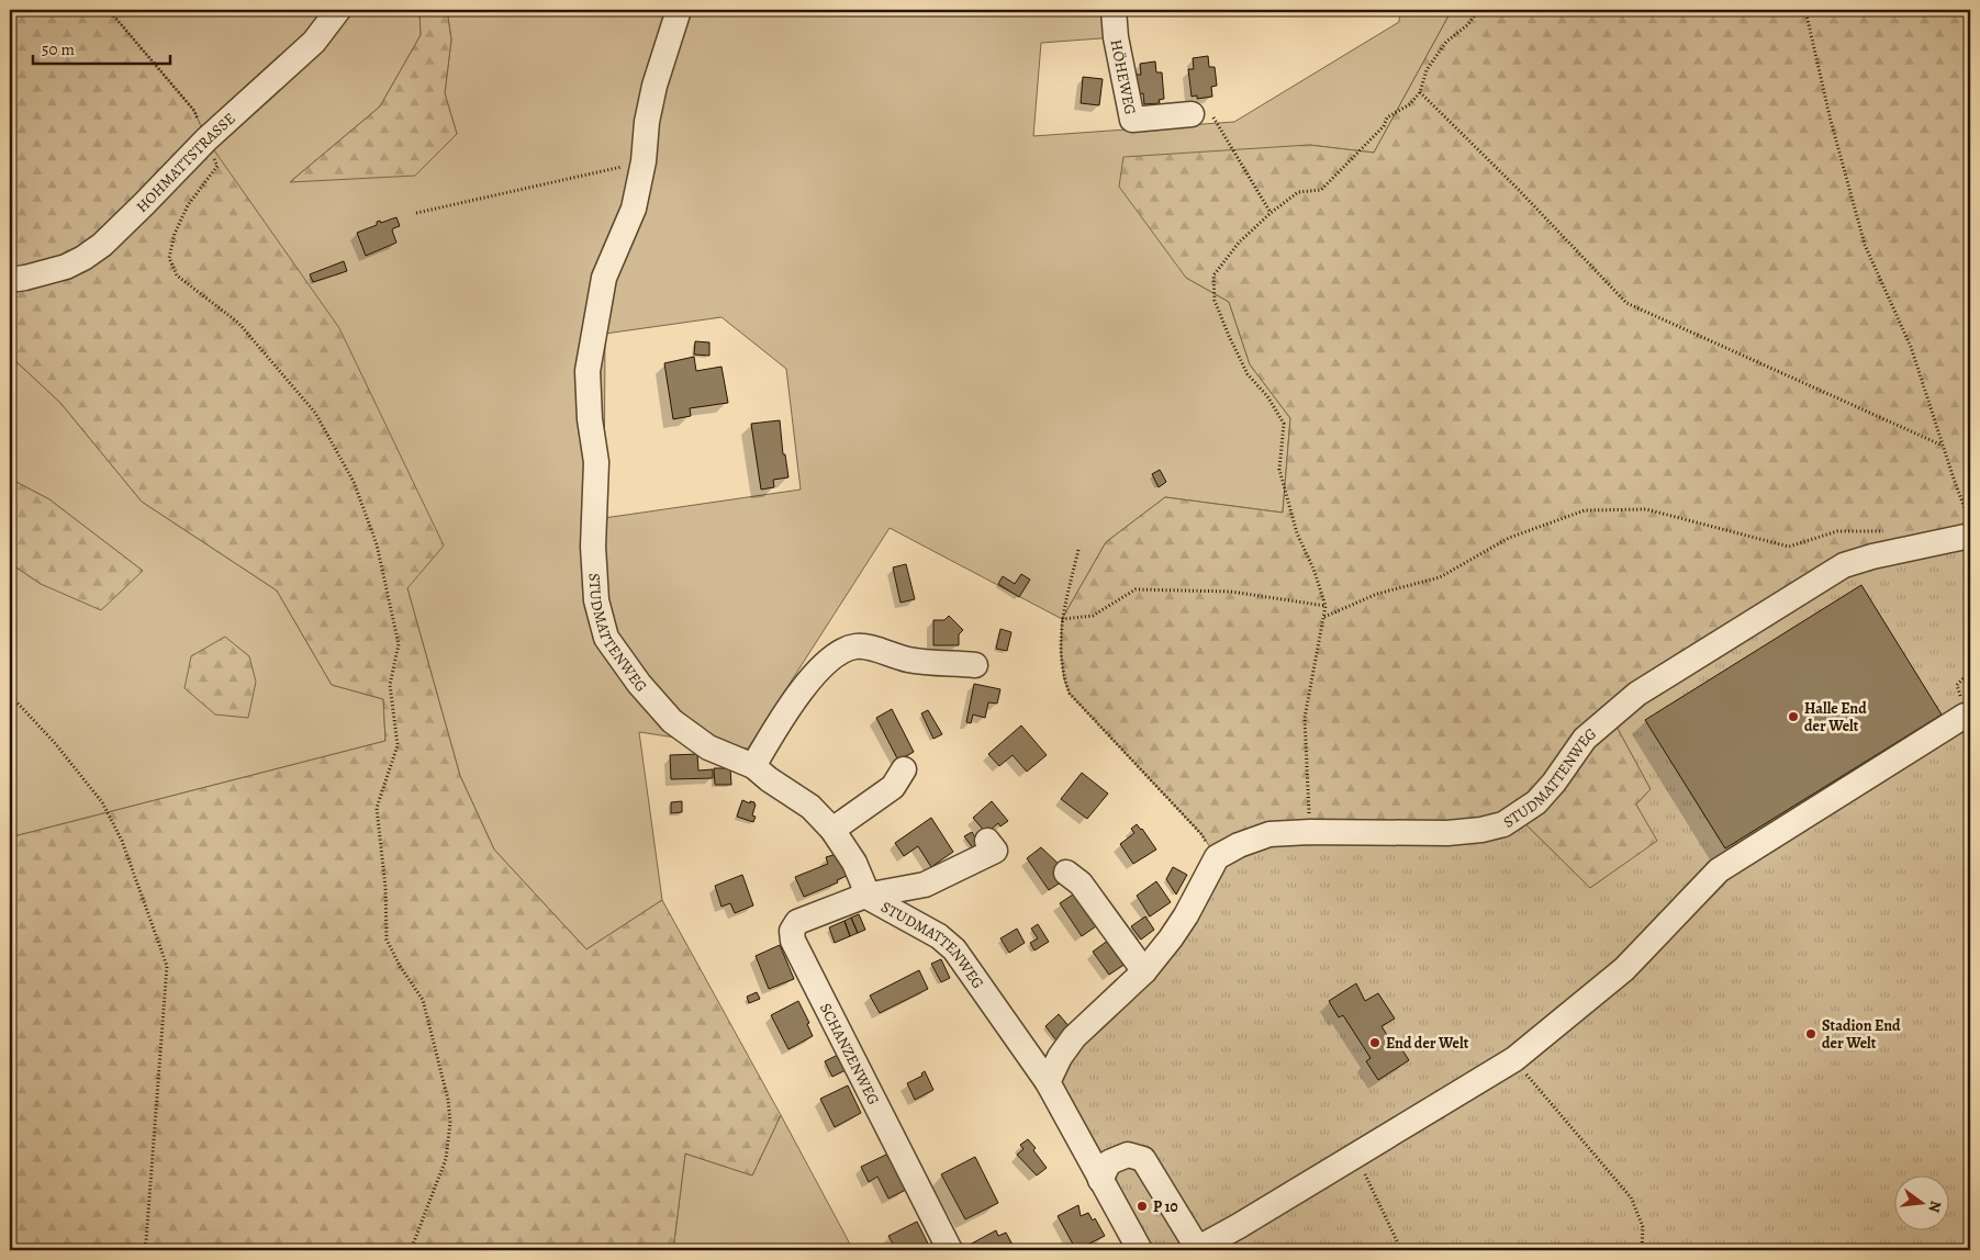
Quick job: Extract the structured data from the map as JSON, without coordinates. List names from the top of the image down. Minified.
{"streets":{"street":["HÖHEWEG","HOHMATTSTRASSE","STUDMATTENWEG","SCHANZENWEG"]},"crossings":[["STUDMATTENWEG","SCHANZENWEG"]],"places":["Halle End der Welt","Stadion End der Welt","End der Welt","P 10"],"scale_bar":"50 m","north":"right"}
